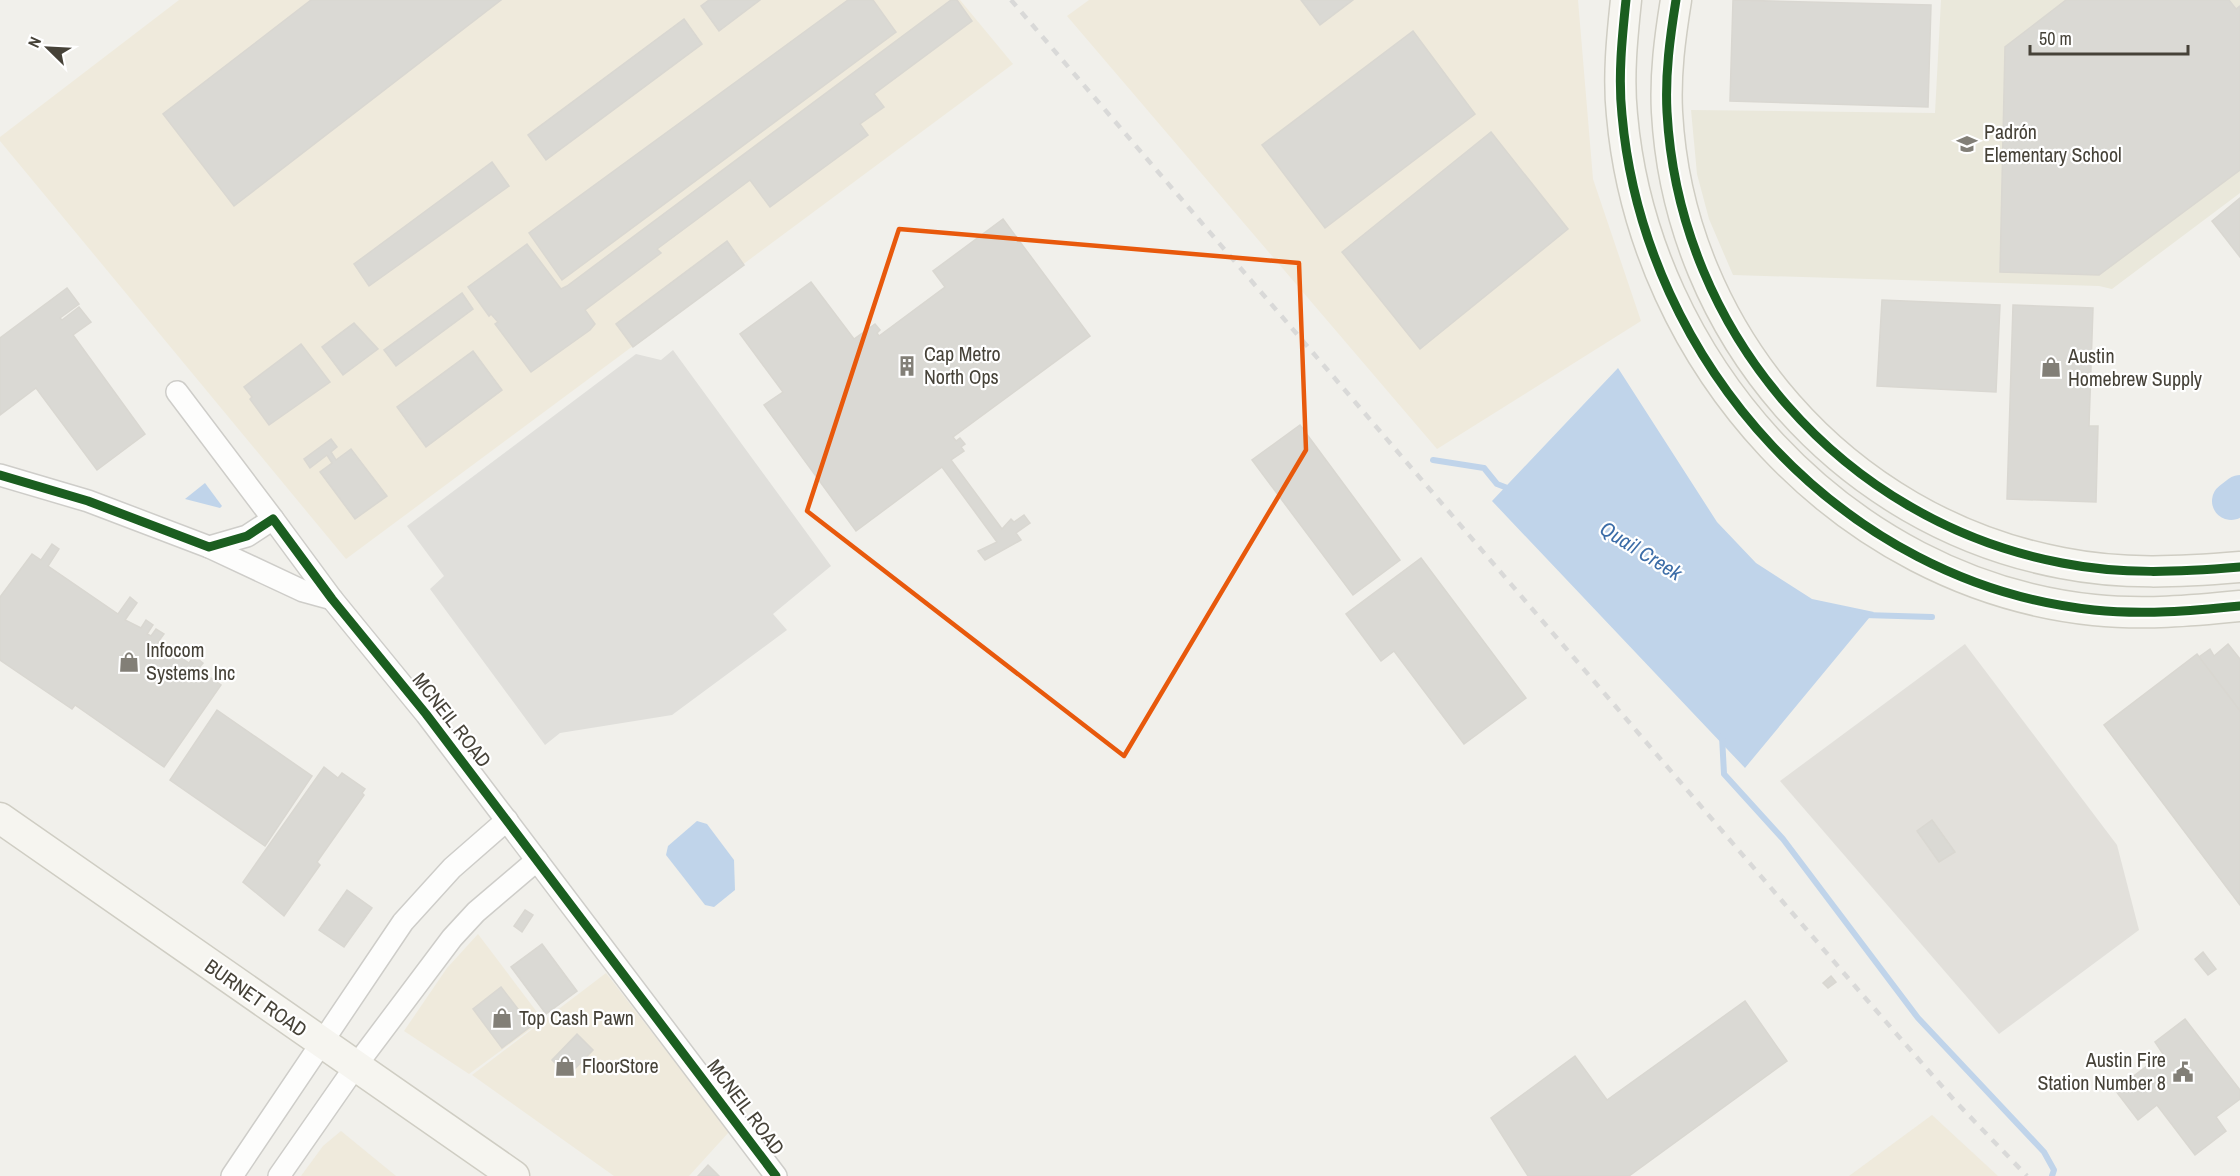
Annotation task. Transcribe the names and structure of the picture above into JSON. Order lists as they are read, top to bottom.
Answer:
{
  "streets": {
    "main road": ["BURNET ROAD"],
    "street": ["MCNEIL ROAD"]
  },
  "water": ["Quail Creek"],
  "places": {
    "school or university": ["Padrón Elementary School"],
    "building": ["Cap Metro North Ops"],
    "shop": [
      "Austin Homebrew Supply",
      "Infocom Systems Inc",
      "Top Cash Pawn",
      "FloorStore"
    ],
    "public building": ["Austin Fire Station Number 8"]
  },
  "scale_bar": "50 m",
  "north": "top left"
}
